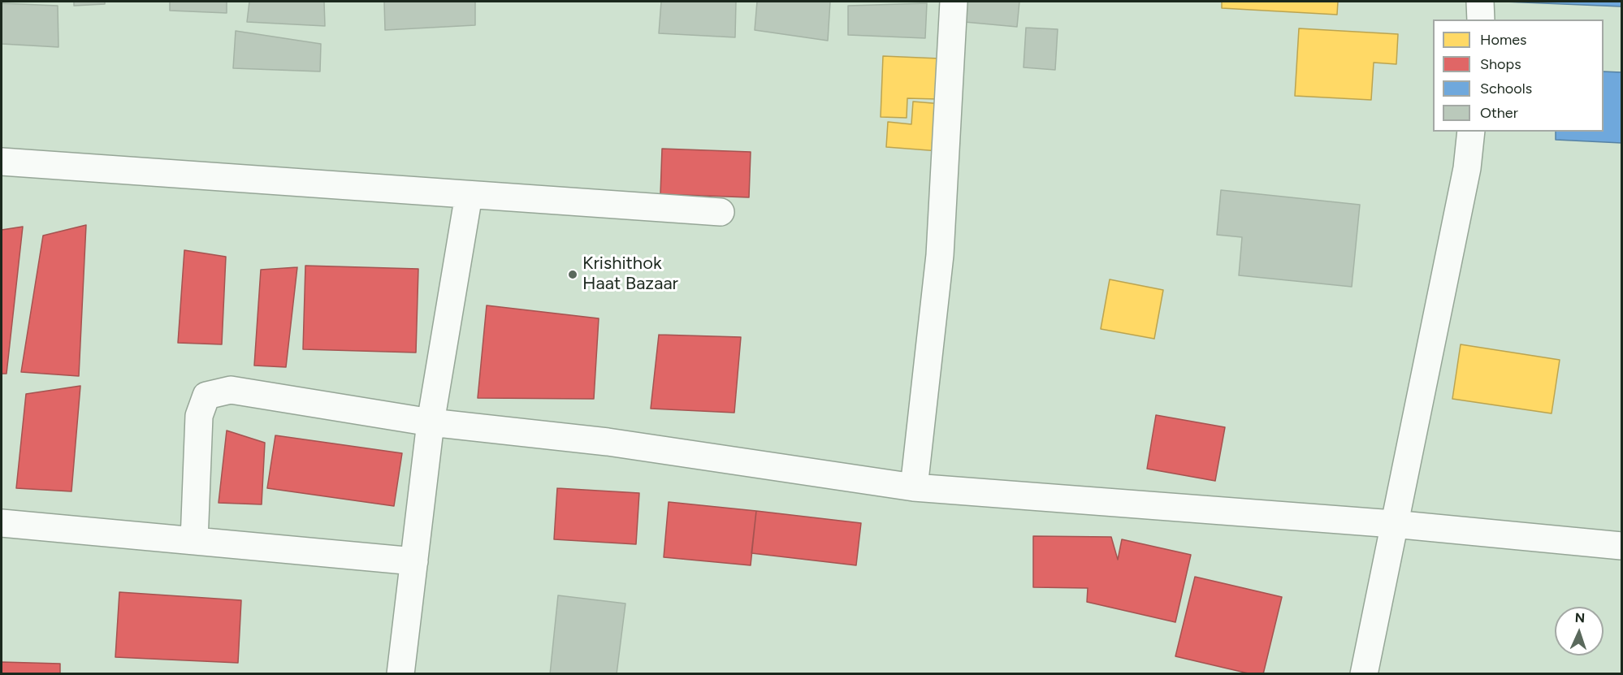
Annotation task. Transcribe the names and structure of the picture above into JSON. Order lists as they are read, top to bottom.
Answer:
{
  "places": ["Krishithok Haat Bazaar"],
  "legend": [
    "Homes",
    "Shops",
    "Schools",
    "Other"
  ],
  "north": "top"
}
